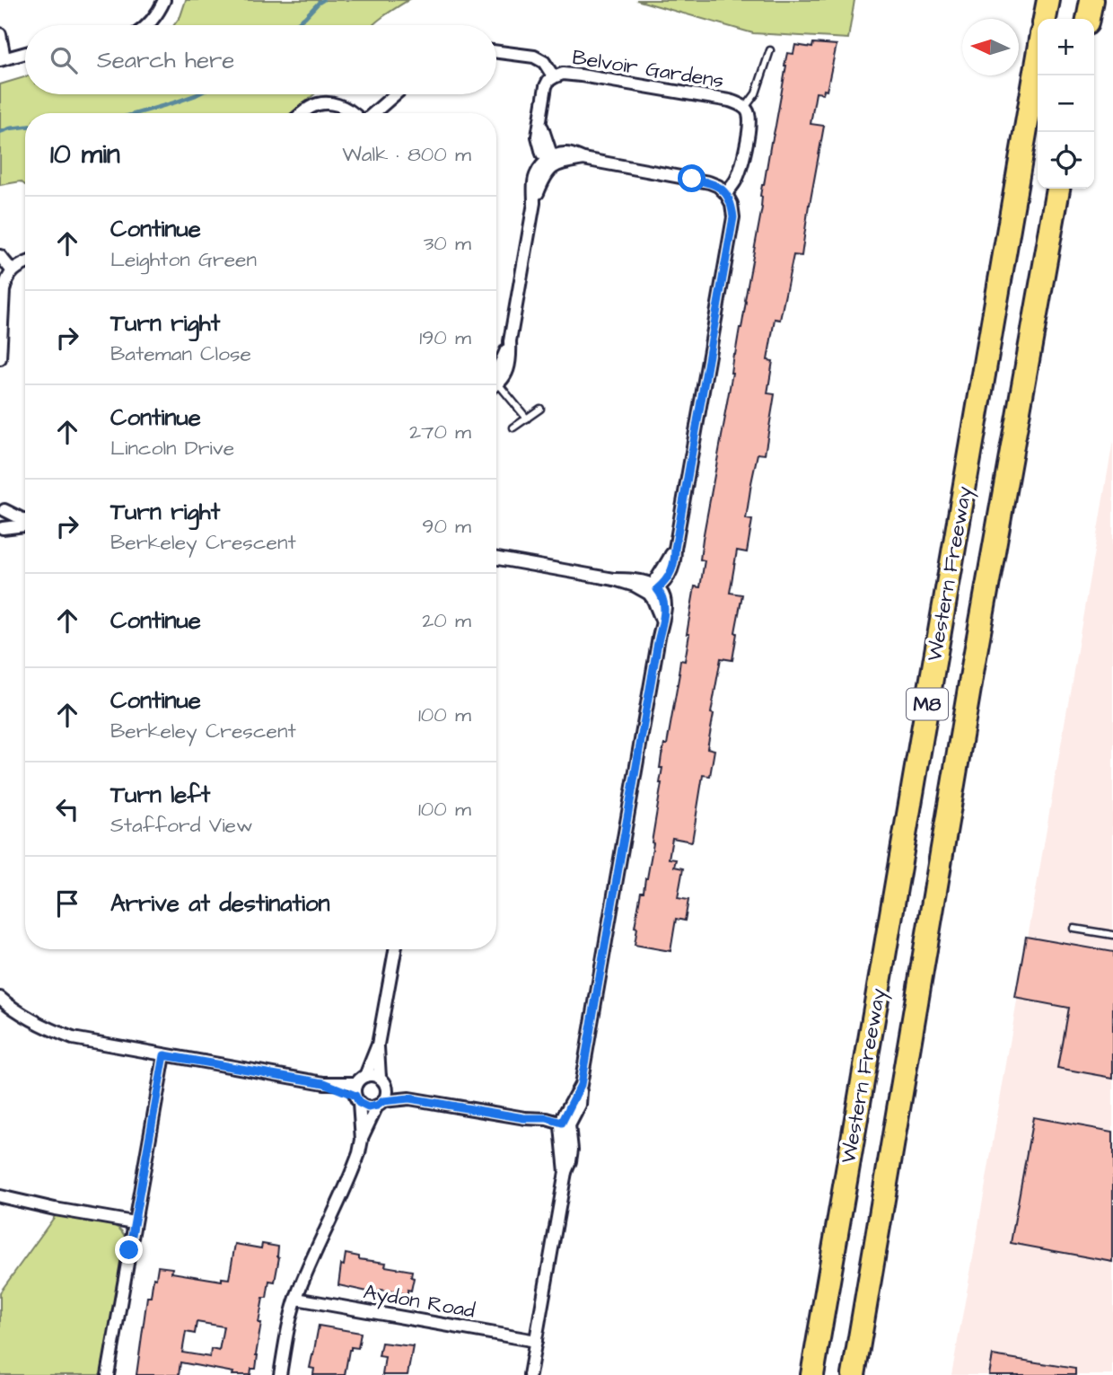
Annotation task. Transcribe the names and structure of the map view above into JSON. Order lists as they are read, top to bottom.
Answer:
{
  "streets": {
    "highway": ["Western Freeway", "M8"],
    "street": ["Belvoir Gardens", "Aydon Road"]
  },
  "north": "left",
  "page": {
    "map_buttons": ["+", "−"],
    "search": "Search here",
    "heading": ["10 min", "Walk · 800 m"],
    "list": [
      ["Continue", "Leighton Green", "30 m"],
      ["Turn right", "Bateman Close", "190 m"],
      ["Continue", "Lincoln Drive", "270 m"],
      ["Turn right", "Berkeley Crescent", "90 m"],
      ["Continue", "20 m"],
      ["Continue", "Berkeley Crescent", "100 m"],
      ["Turn left", "Stafford View", "100 m"],
      "Arrive at destination"
    ]
  }
}
